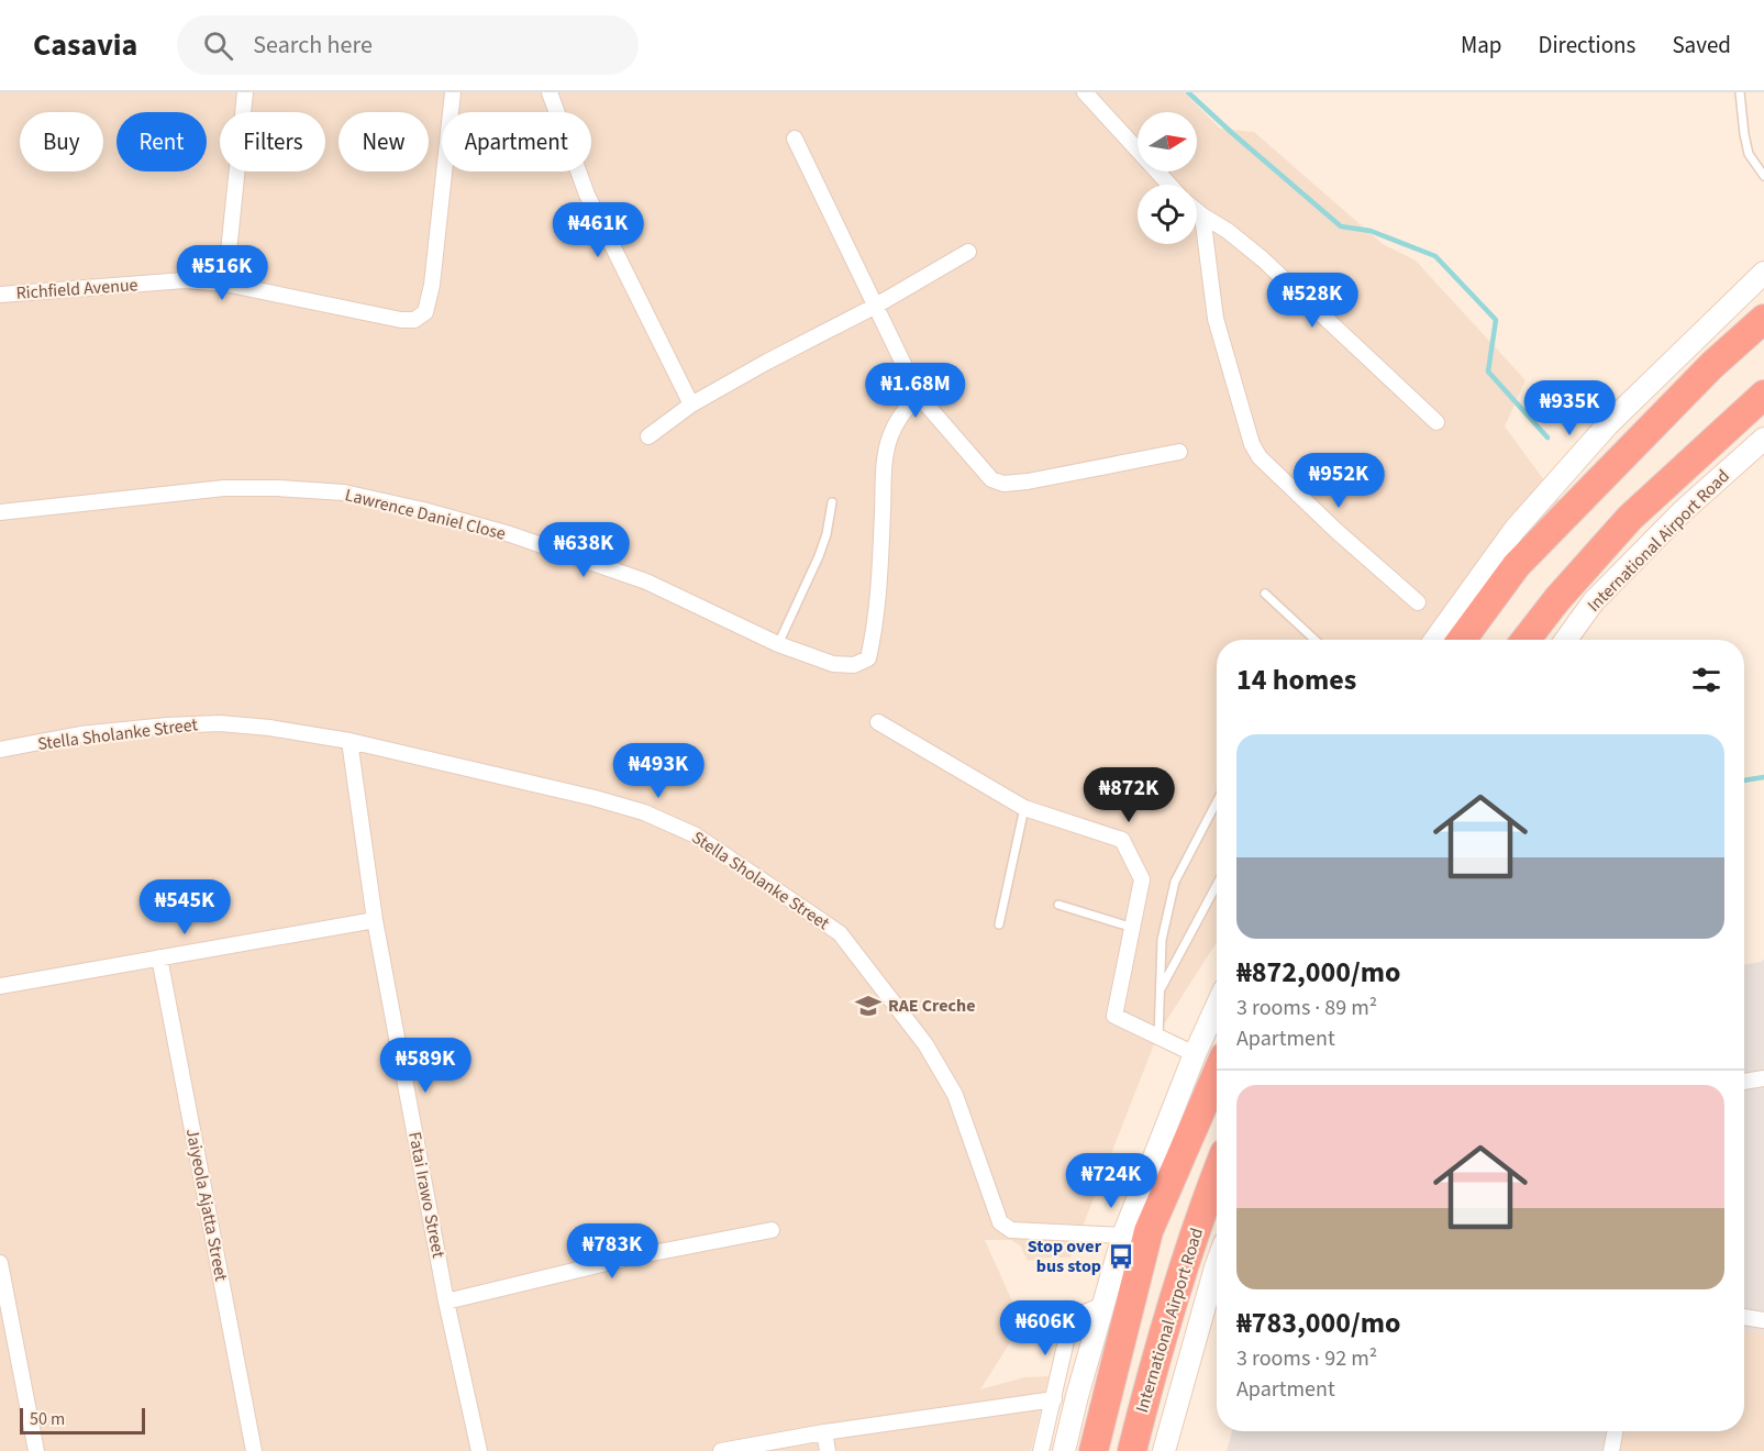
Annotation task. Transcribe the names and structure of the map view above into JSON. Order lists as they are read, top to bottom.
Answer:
{
  "streets": {
    "highway": ["International Airport Road"],
    "street": [
      "Richfield Avenue",
      "Lawrence Daniel Close",
      "Stella Sholanke Street",
      "Fatai Irawo Street",
      "Jaiyeola Ajatta Street"
    ]
  },
  "crossings": [
    ["Stella Sholanke Street", "Fatai Irawo Street"]
  ],
  "places": {
    "school or university": ["RAE Creche"],
    "bus stop": ["Stop over bus stop"]
  },
  "scale_bar": "50 m",
  "north": "right",
  "page": {
    "header": "Casavia",
    "search": "Search here",
    "nav": ["Map", "Directions", "Saved"],
    "chip": [
      "Buy",
      "Rent",
      "Filters",
      "New",
      "Apartment"
    ],
    "price": [
      "₦461K",
      "₦516K",
      "₦528K",
      "₦1.68M",
      "₦935K",
      "₦952K",
      "₦638K",
      "₦493K",
      "₦872K",
      "₦545K",
      "₦589K",
      "₦724K",
      "₦783K",
      "₦606K"
    ],
    "heading": "14 homes",
    "list": [
      {
        "name": "₦872,000/mo",
        "note": "3 rooms · 89 m² · Apartment"
      },
      {
        "name": "₦783,000/mo",
        "note": "3 rooms · 92 m² · Apartment"
      }
    ],
    "scale": "50 m"
  }
}
